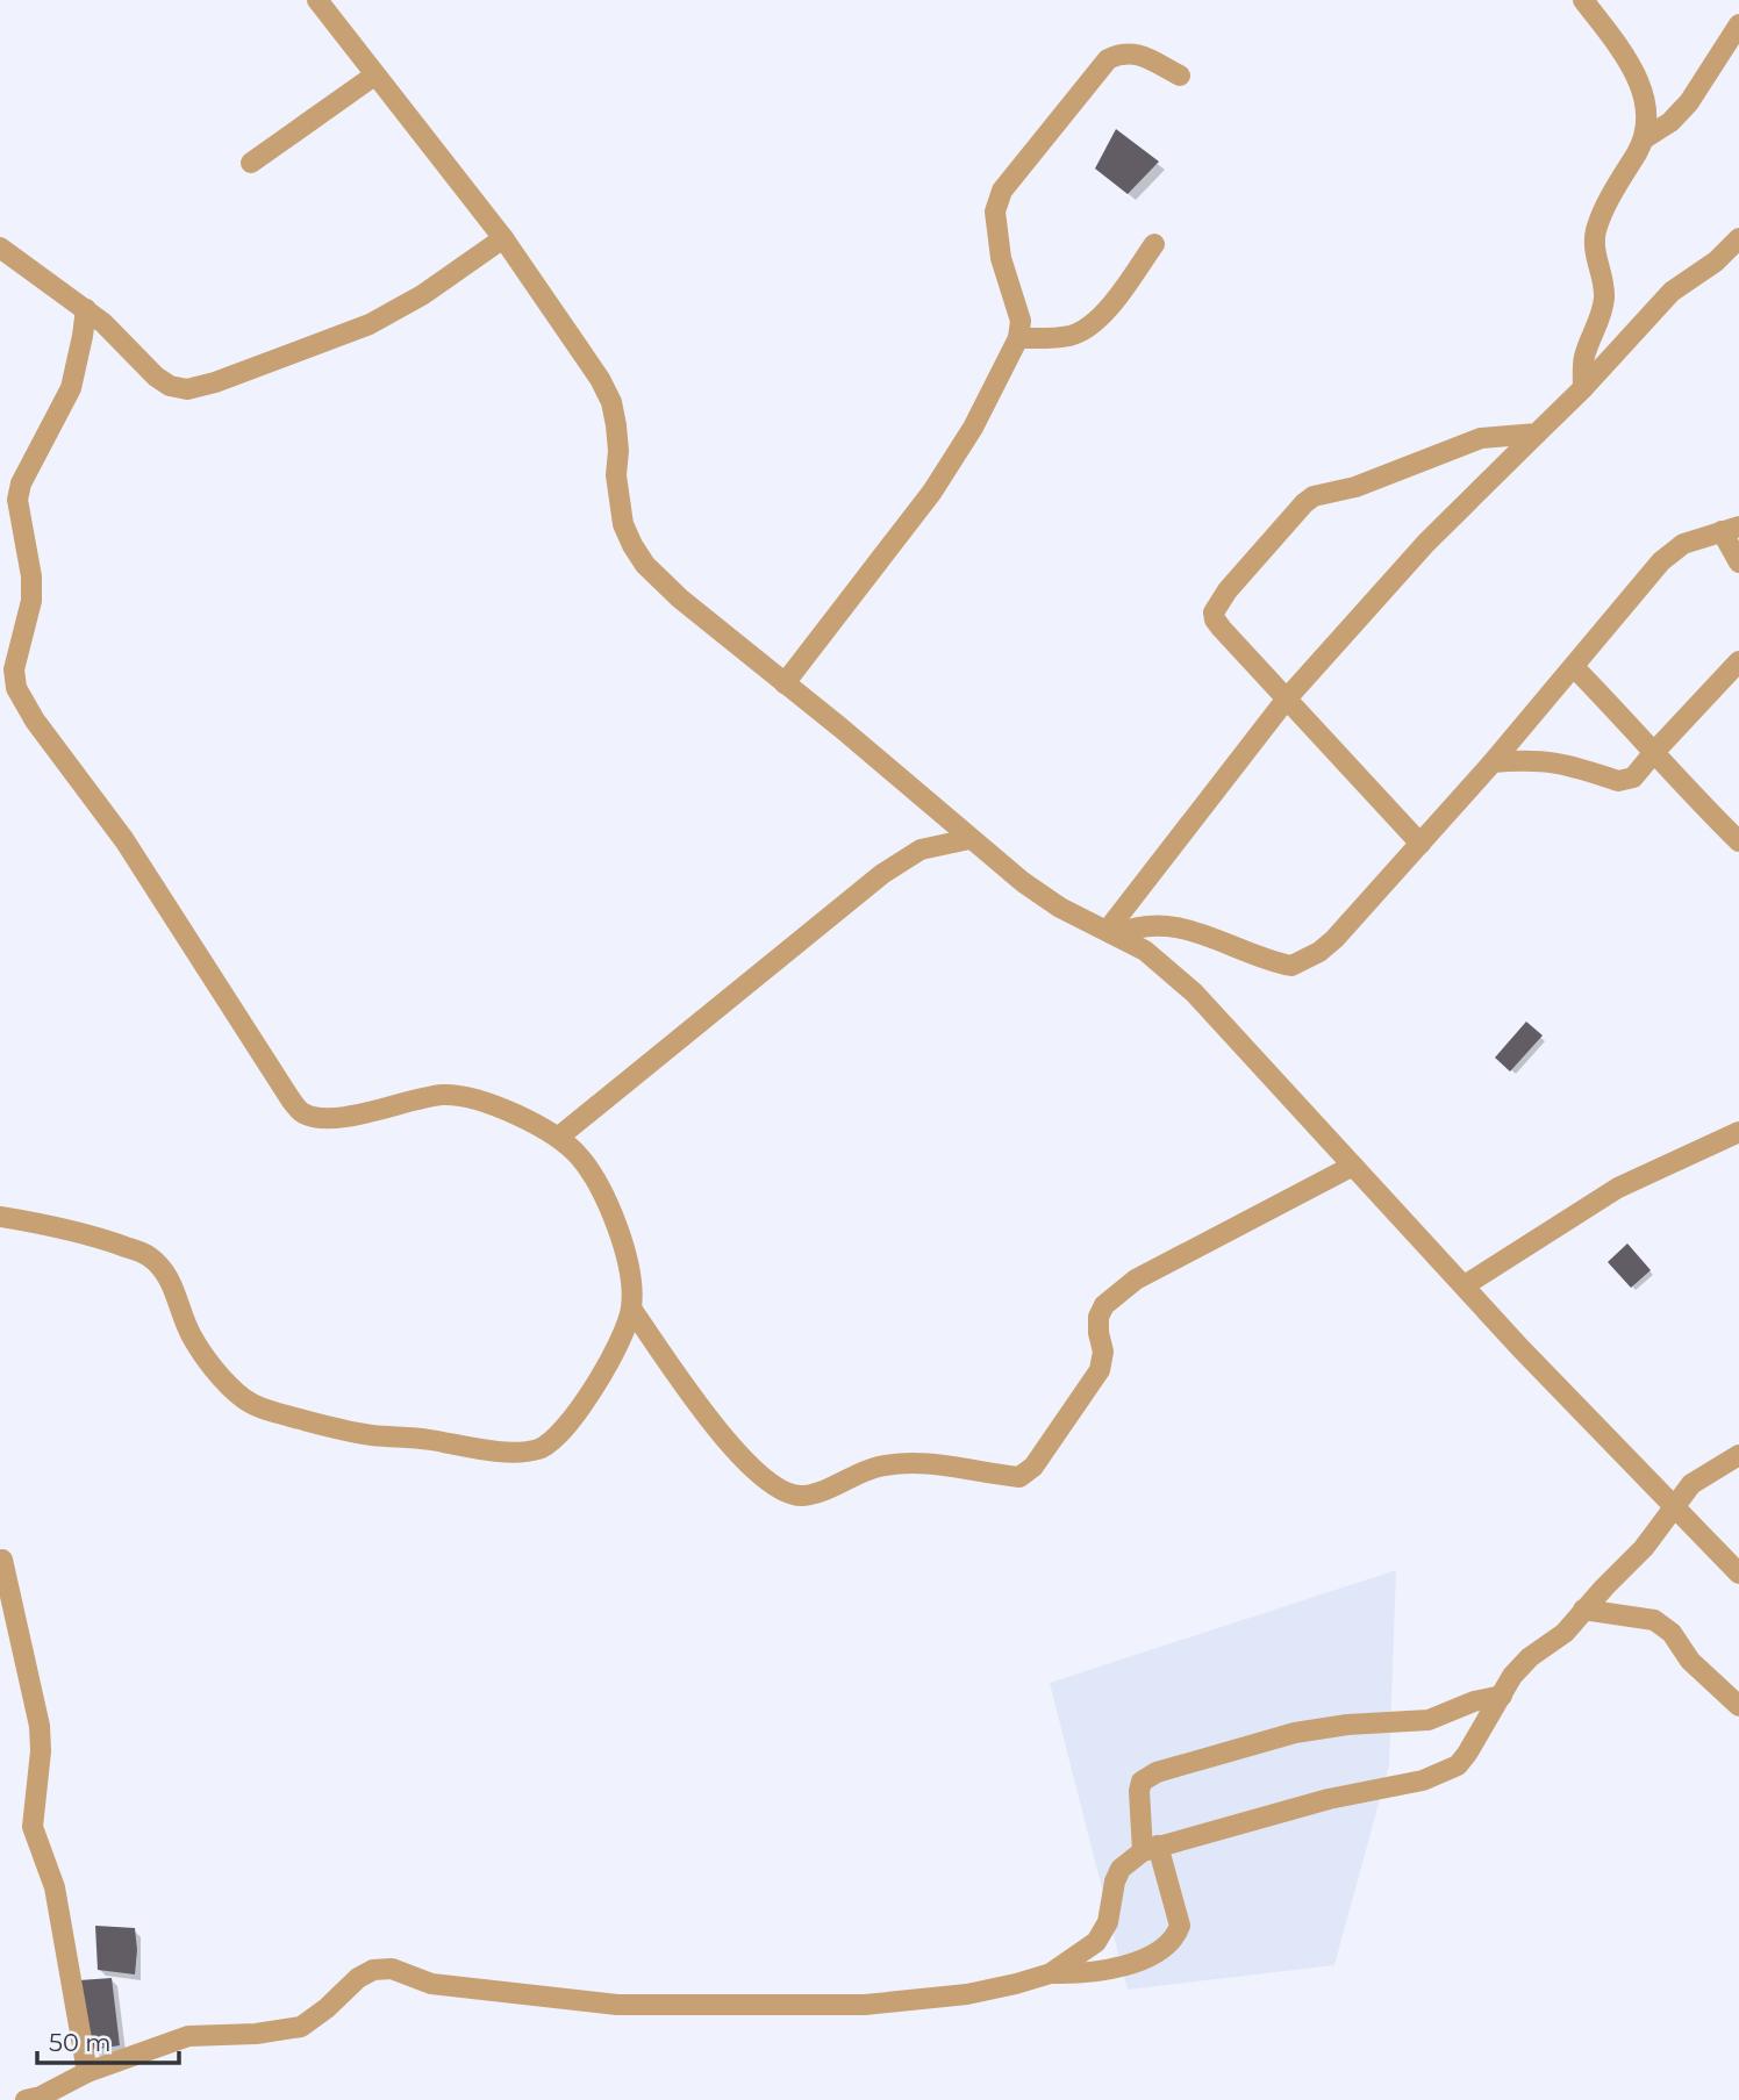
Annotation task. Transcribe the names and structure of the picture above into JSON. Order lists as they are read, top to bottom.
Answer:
{
  "scale_bar": "50 m"
}
